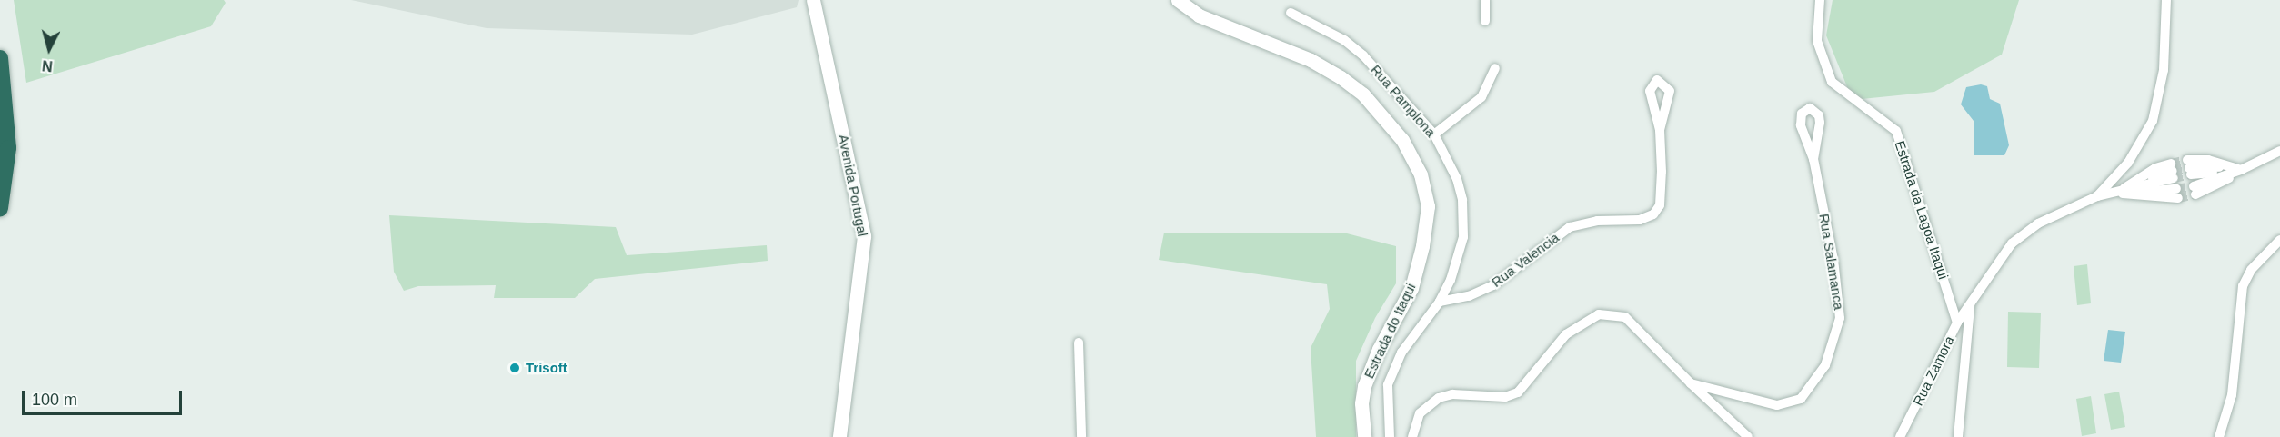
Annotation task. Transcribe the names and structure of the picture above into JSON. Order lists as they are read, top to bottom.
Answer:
{
  "streets": {
    "street": [
      "Rua Pamplona",
      "Avenida Portugal",
      "Estrada da Lagoa Itaqui",
      "Rua Valencia",
      "Rua Salamanca",
      "Estrada do Itaqui",
      "Rua Zamora"
    ]
  },
  "crossings": [
    ["Rua Pamplona", "Rua Valencia"],
    ["Estrada da Lagoa Itaqui", "Rua Zamora"]
  ],
  "places": ["Trisoft"],
  "scale_bar": "100 m",
  "north": "bottom"
}
